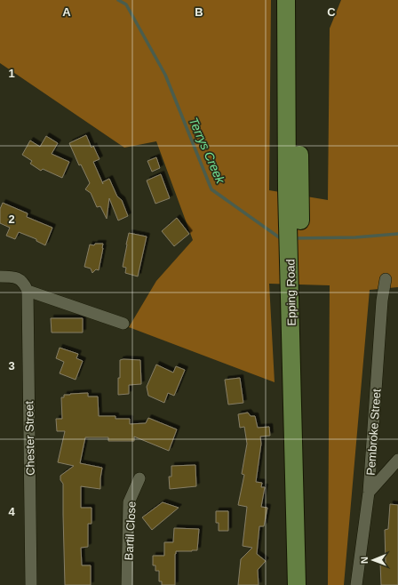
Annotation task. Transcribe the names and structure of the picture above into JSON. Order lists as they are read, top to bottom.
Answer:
{
  "streets": {
    "main road": ["Epping Road"],
    "street": ["Pembroke Street", "Chester Street", "Bartil Close"]
  },
  "water": ["Terrys Creek"],
  "north": "left",
  "grid": {
    "columns": ["A", "B", "C"],
    "rows": [
      "1",
      "2",
      "3",
      "4"
    ]
  }
}
